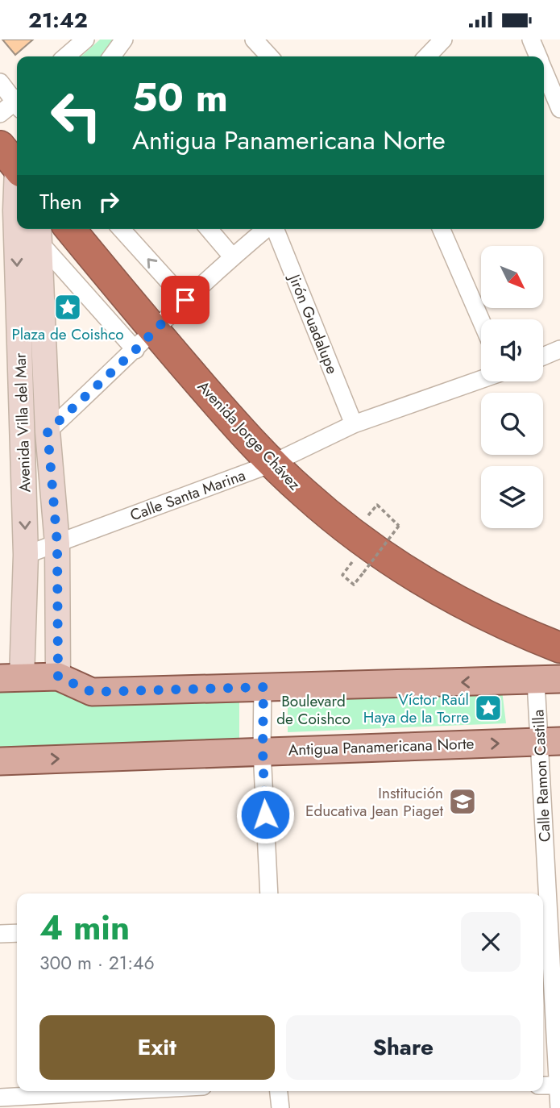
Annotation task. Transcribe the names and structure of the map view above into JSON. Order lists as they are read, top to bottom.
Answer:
{
  "streets": {
    "highway": ["Avenida Jorge Chávez"],
    "main road": ["Antigua Panamericana Norte"],
    "street": [
      "Jirón Guadalupe",
      "Avenida Villa del Mar",
      "Calle Santa Marina",
      "Calle Ramon Castilla"
    ]
  },
  "crossings": [
    ["Jirón Guadalupe", "Calle Santa Marina"],
    ["Avenida Villa del Mar", "Calle Santa Marina"],
    ["Avenida Jorge Chávez", "Calle Santa Marina"],
    ["Antigua Panamericana Norte", "Calle Ramon Castilla"]
  ],
  "parks": ["Boulevard de Coishco"],
  "places": {
    "place": ["Plaza de Coishco", "Víctor Raúl Haya de la Torre"],
    "school or university": ["Institución Educativa Jean Piaget"]
  },
  "north": "bottom right",
  "page": {
    "status": "21:42",
    "turn": ["50 m", "Antigua Panamericana Norte"],
    "then": "Then",
    "heading": ["4 min", "300 m · 21:46"],
    "buttons": ["Exit", "Share"]
  }
}
